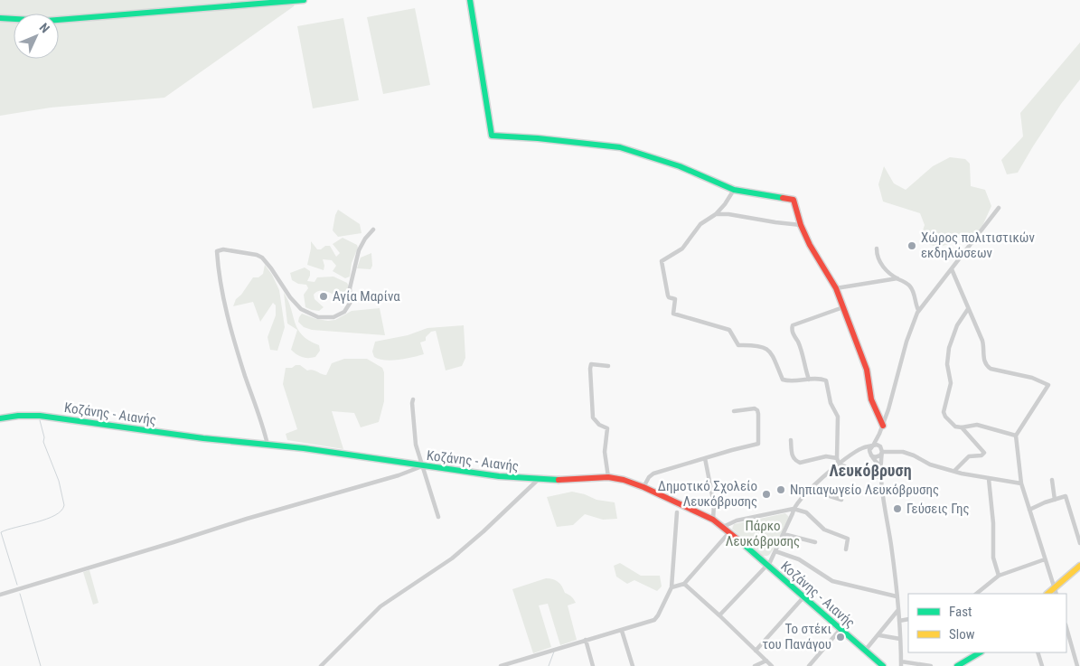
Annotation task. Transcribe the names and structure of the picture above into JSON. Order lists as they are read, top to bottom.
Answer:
{
  "streets": {
    "main road": ["Κοζάνης - Αιανής"]
  },
  "districts": ["Λευκόβρυση"],
  "parks": ["Πάρκο Λευκόβρυσης"],
  "places": [
    "Χώρος πολιτιστικών εκδηλώσεων",
    "Αγία Μαρίνα",
    "Νηπιαγωγείο Λευκόβρυσης",
    "Δημοτικό Σχολείο Λευκόβρυσης",
    "Γεύσεις Γης",
    "Το στέκι του Πανάγου"
  ],
  "legend": ["Fast", "Slow"],
  "north": "top right"
}
